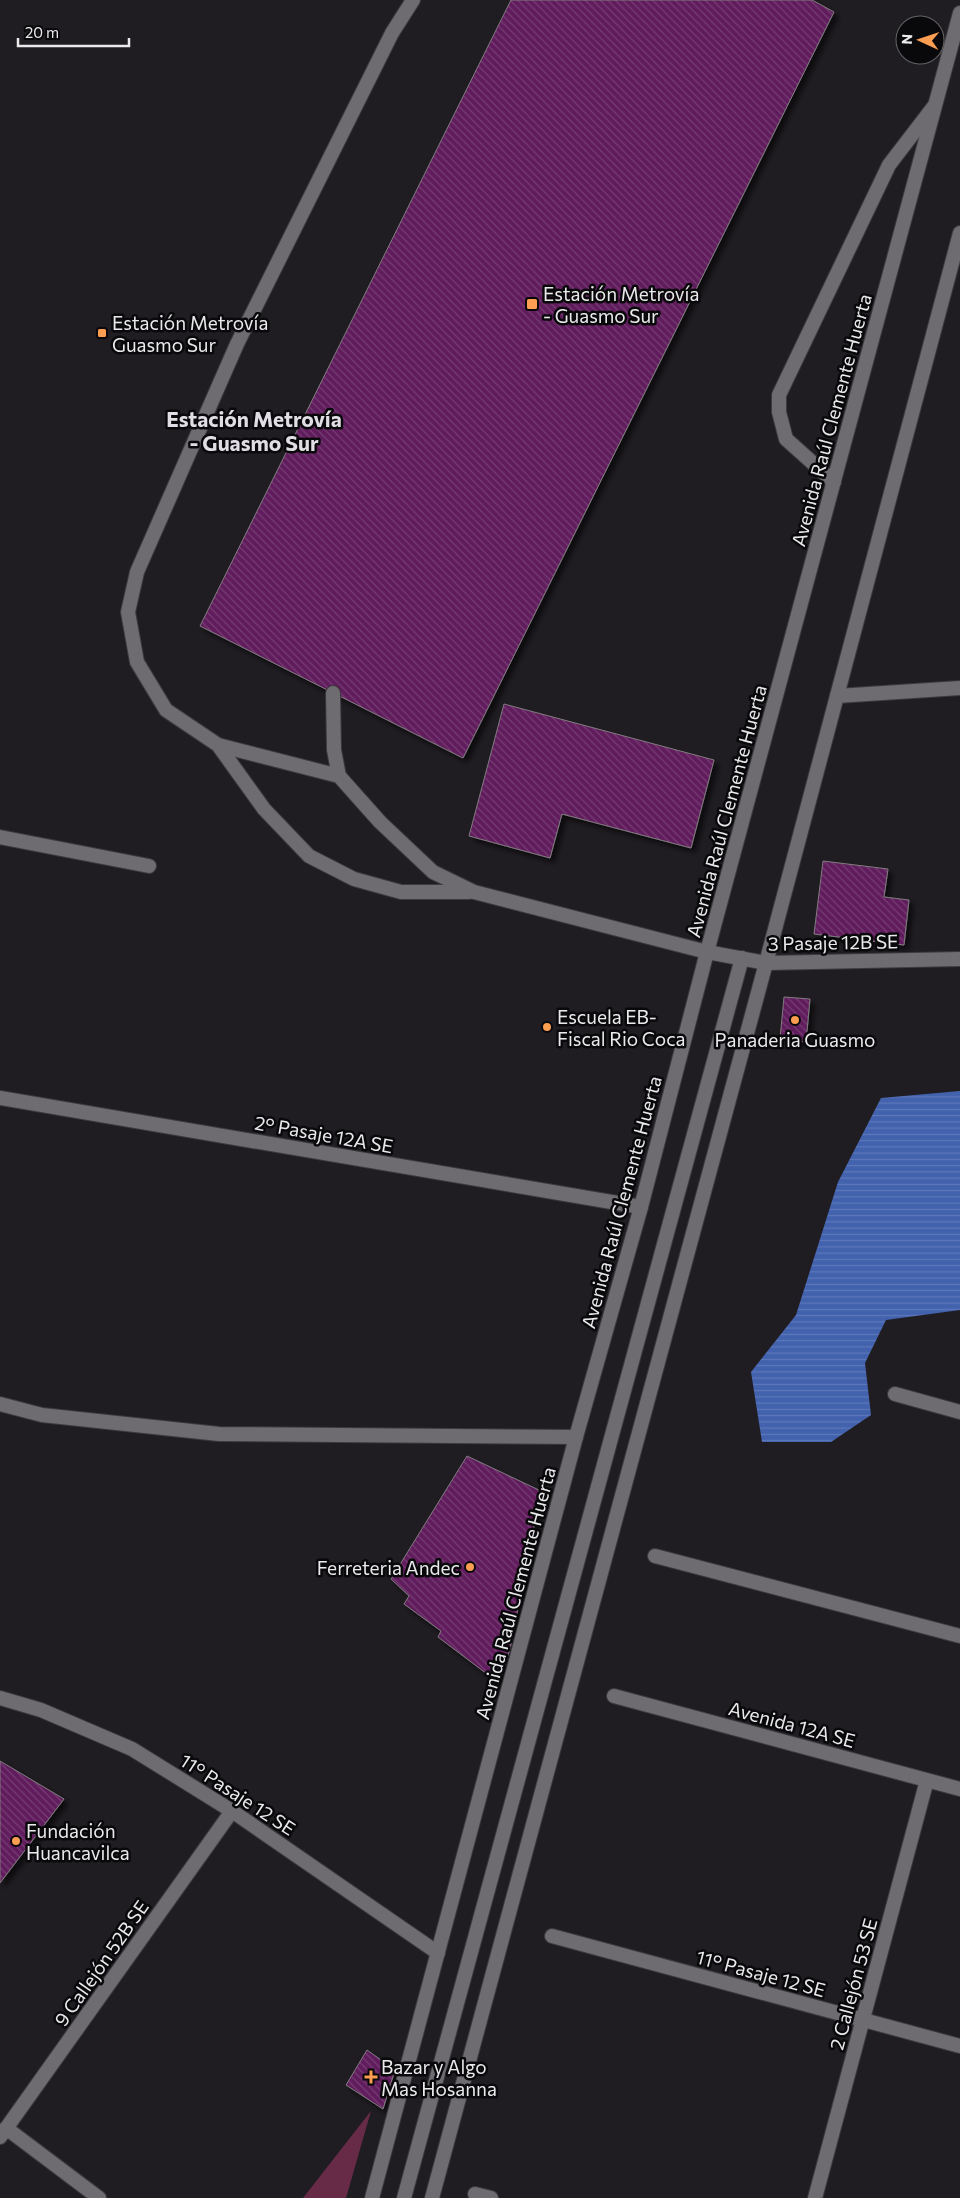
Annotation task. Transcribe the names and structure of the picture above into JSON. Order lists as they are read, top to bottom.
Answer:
{
  "streets": {
    "street": [
      "Avenida Raúl Clemente Huerta",
      "3 Pasaje 12B SE",
      "2° Pasaje 12A SE",
      "Avenida 12A SE",
      "11° Pasaje 12 SE",
      "9 Callejón 52B SE",
      "2 Callejón 53 SE"
    ]
  },
  "crossings": [
    ["Avenida Raúl Clemente Huerta", "3 Pasaje 12B SE"],
    ["Avenida Raúl Clemente Huerta", "2° Pasaje 12A SE"],
    ["Avenida Raúl Clemente Huerta", "11° Pasaje 12 SE"],
    ["Avenida 12A SE", "2 Callejón 53 SE"],
    ["11° Pasaje 12 SE", "9 Callejón 52B SE"],
    ["11° Pasaje 12 SE", "2 Callejón 53 SE"]
  ],
  "districts": ["Estación Metrovía - Guasmo Sur"],
  "places": {
    "transit": ["Estación Metrovía - Guasmo Sur", "Estación Metrovía Guasmo Sur"],
    "other": [
      "Panaderia Guasmo",
      "Escuela EB- Fiscal Rio Coca",
      "Ferreteria Andec",
      "Fundación Huancavilca"
    ],
    "health": ["Bazar y Algo Mas Hosanna"]
  },
  "scale_bar": "20 m",
  "north": "left"
}
